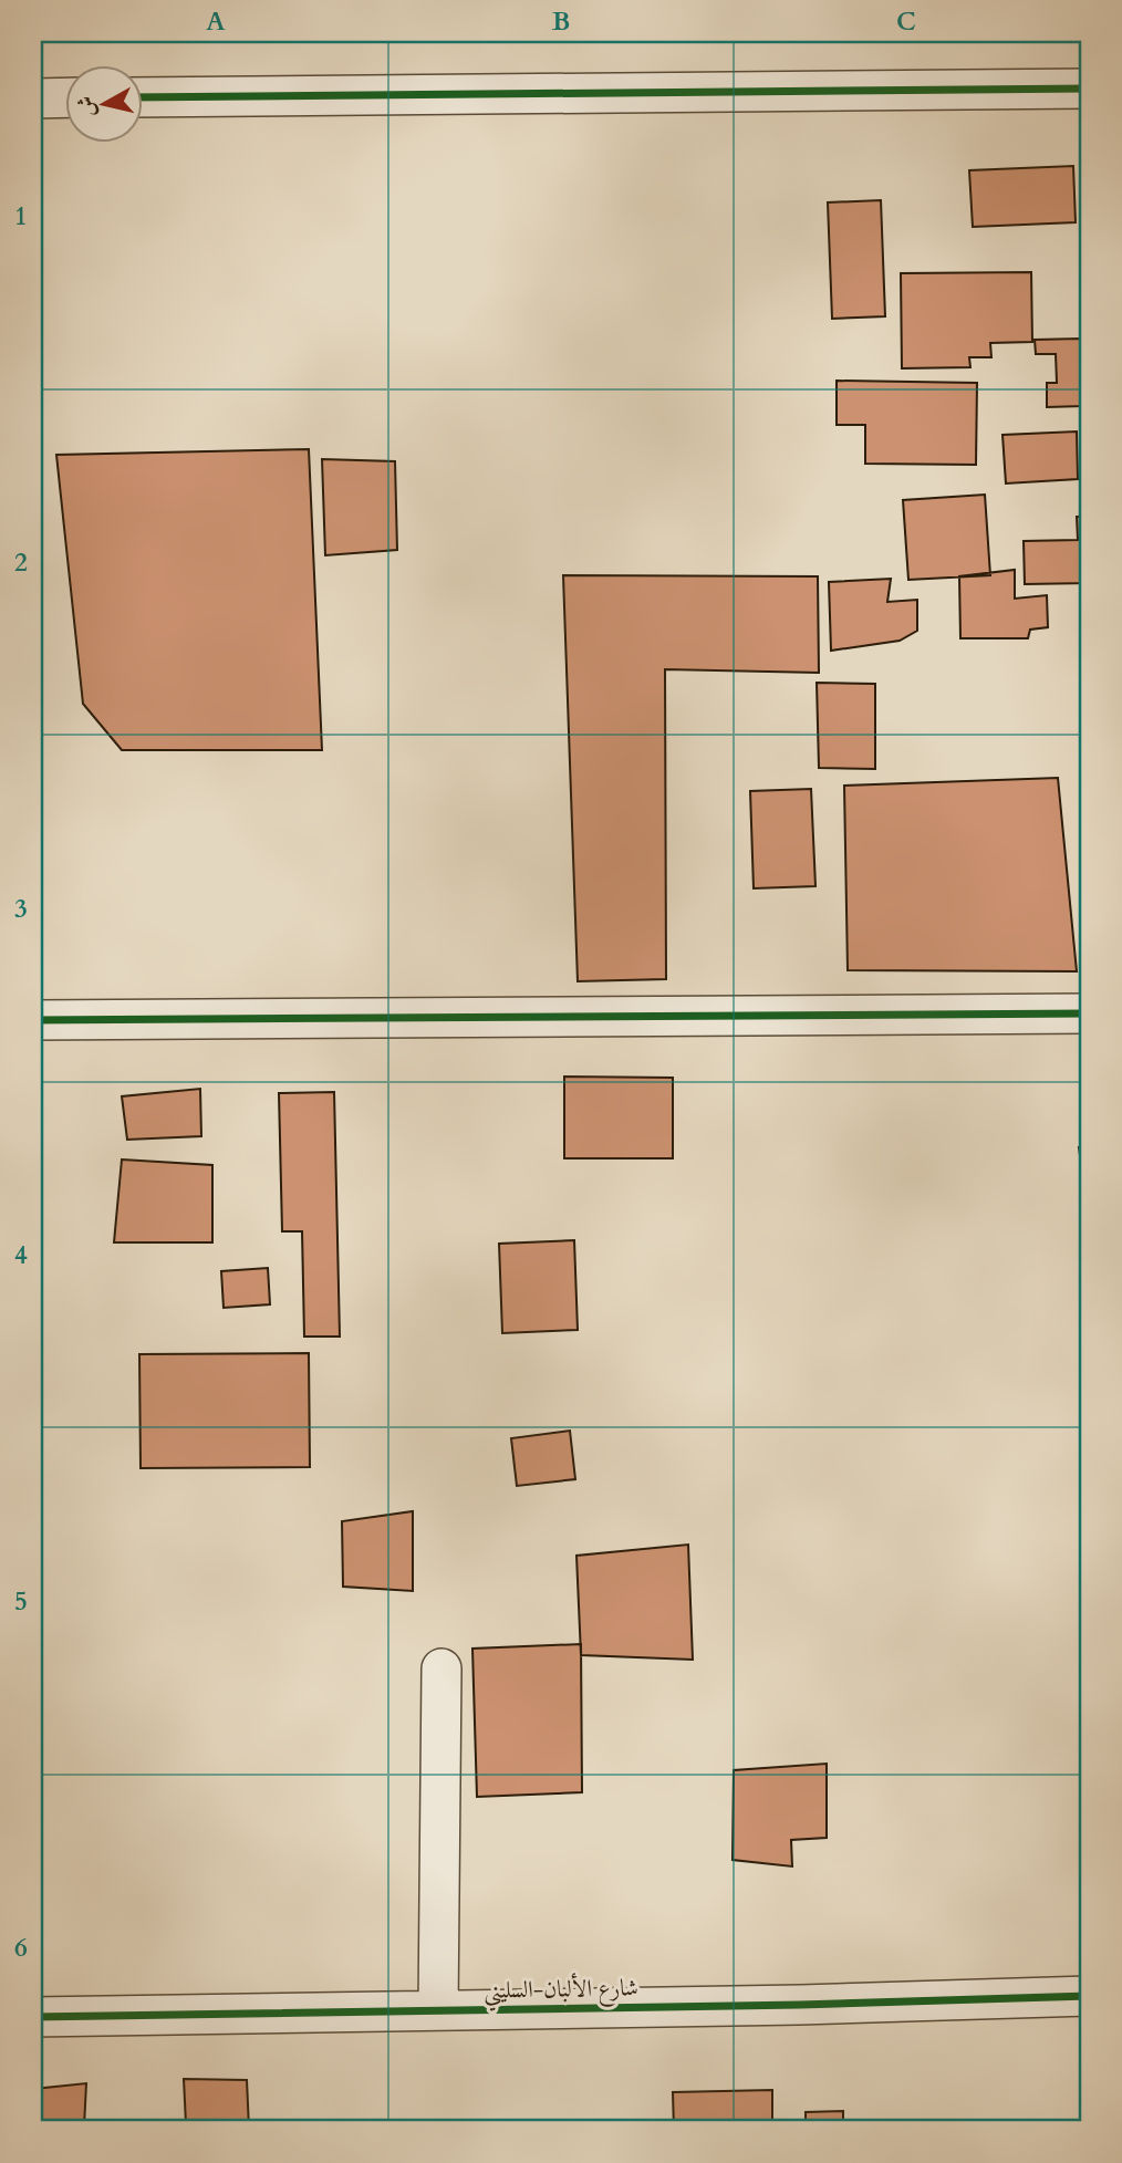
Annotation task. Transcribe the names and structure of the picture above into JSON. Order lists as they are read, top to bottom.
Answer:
{
  "streets": {
    "street": ["شارع الألبان-السليني"]
  },
  "north": "left",
  "grid": {
    "columns": ["A", "B", "C"],
    "rows": [
      "1",
      "2",
      "3",
      "4",
      "5",
      "6"
    ]
  }
}
